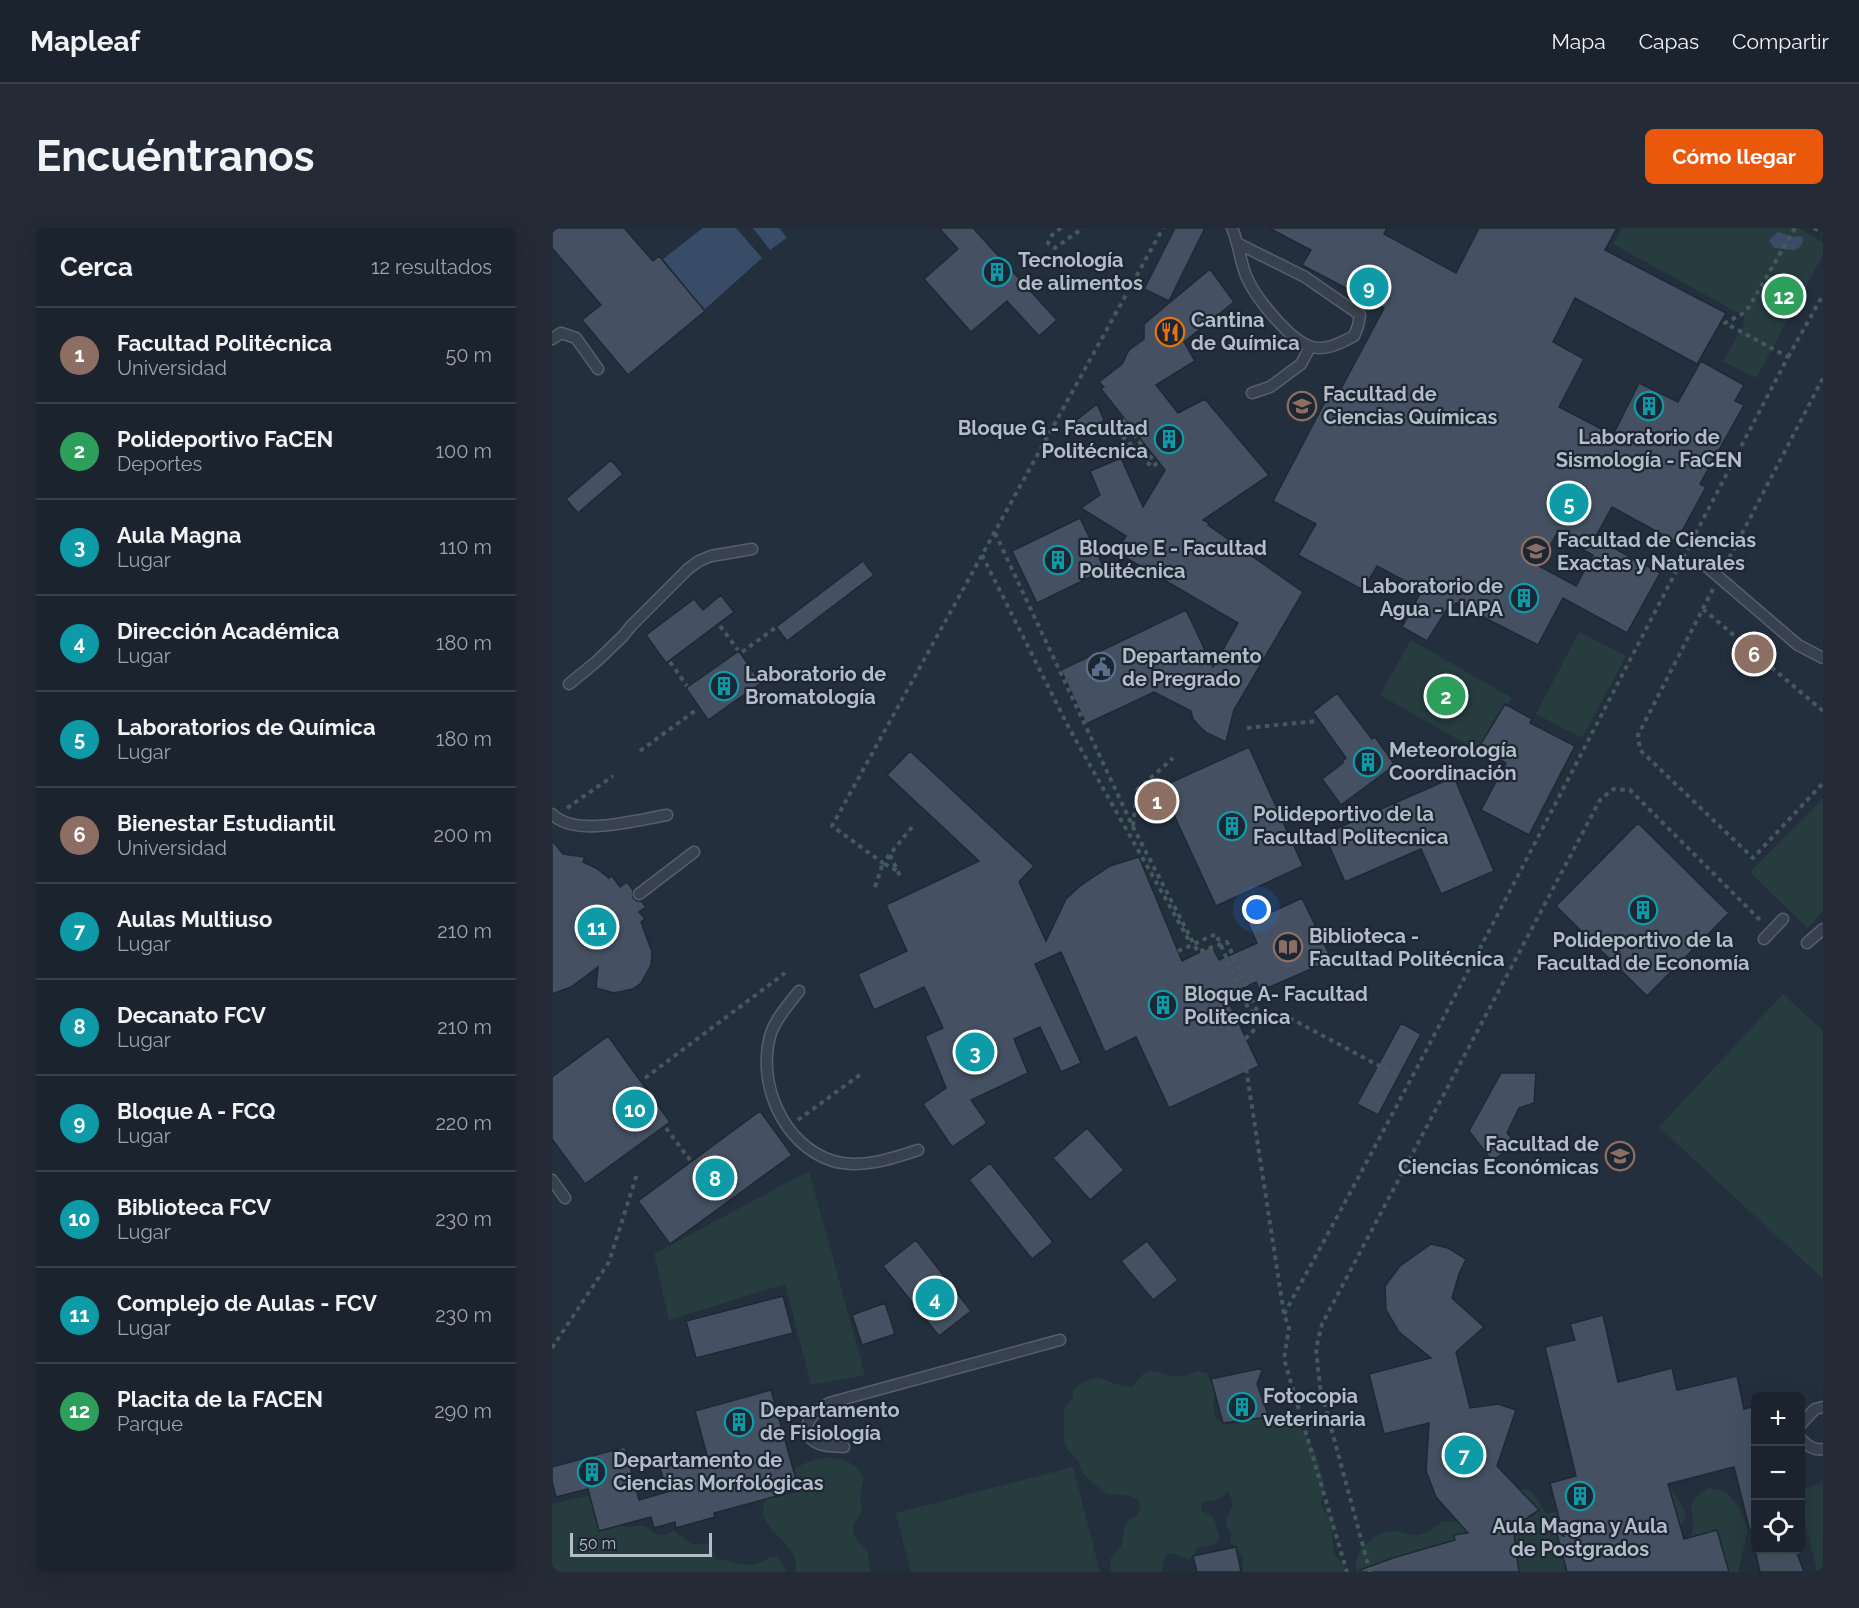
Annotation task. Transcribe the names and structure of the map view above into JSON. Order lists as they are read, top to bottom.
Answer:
{
  "places": {
    "building": [
      "Tecnología de alimentos",
      "Laboratorio de Sismología - FaCEN",
      "Bloque G - Facultad Politécnica",
      "Bloque E - Facultad Politécnica",
      "Laboratorio de Agua - LIAPA",
      "Laboratorio de Bromatología",
      "Meteorología Coordinación",
      "Polideportivo de la Facultad Politecnica",
      "Polideportivo de la Facultad de Economía",
      "Bloque A- Facultad Politecnica",
      "Fotocopia veterinaria",
      "Departamento de Fisiología",
      "Departamento de Ciencias Morfológicas",
      "Aula Magna y Aula de Postgrados"
    ],
    "restaurant": ["Cantina de Química"],
    "school or university": ["Facultad de Ciencias Químicas", "Facultad de Ciencias Exactas y Naturales", "Facultad de Ciencias Económicas"],
    "public building": ["Departamento de Pregrado"],
    "library": ["Biblioteca - Facultad Politécnica"]
  },
  "scale_bar": "50 m",
  "page": {
    "header": "Mapleaf",
    "nav": ["Mapa", "Capas", "Compartir"],
    "buttons": "Cómo llegar",
    "title": "Encuéntranos",
    "heading": ["Cerca", "12 resultados"],
    "pins": [
      "9",
      "12",
      "5",
      "6",
      "2",
      "1",
      "11",
      "3",
      "10",
      "8",
      "4",
      "7"
    ],
    "list": [
      {
        "mark": "1",
        "name": "Facultad Politécnica",
        "note": "Universidad",
        "value": "50 m"
      },
      {
        "mark": "2",
        "name": "Polideportivo FaCEN",
        "note": "Deportes",
        "value": "100 m"
      },
      {
        "mark": "3",
        "name": "Aula Magna",
        "note": "Lugar",
        "value": "110 m"
      },
      {
        "mark": "4",
        "name": "Dirección Académica",
        "note": "Lugar",
        "value": "180 m"
      },
      {
        "mark": "5",
        "name": "Laboratorios de Química",
        "note": "Lugar",
        "value": "180 m"
      },
      {
        "mark": "6",
        "name": "Bienestar Estudiantil",
        "note": "Universidad",
        "value": "200 m"
      },
      {
        "mark": "7",
        "name": "Aulas Multiuso",
        "note": "Lugar",
        "value": "210 m"
      },
      {
        "mark": "8",
        "name": "Decanato FCV",
        "note": "Lugar",
        "value": "210 m"
      },
      {
        "mark": "9",
        "name": "Bloque A - FCQ",
        "note": "Lugar",
        "value": "220 m"
      },
      {
        "mark": "10",
        "name": "Biblioteca FCV",
        "note": "Lugar",
        "value": "230 m"
      },
      {
        "mark": "11",
        "name": "Complejo de Aulas - FCV",
        "note": "Lugar",
        "value": "230 m"
      },
      {
        "mark": "12",
        "name": "Placita de la FACEN",
        "note": "Parque",
        "value": "290 m"
      }
    ],
    "map_buttons": ["+", "−"],
    "scale": "50 m"
  }
}
